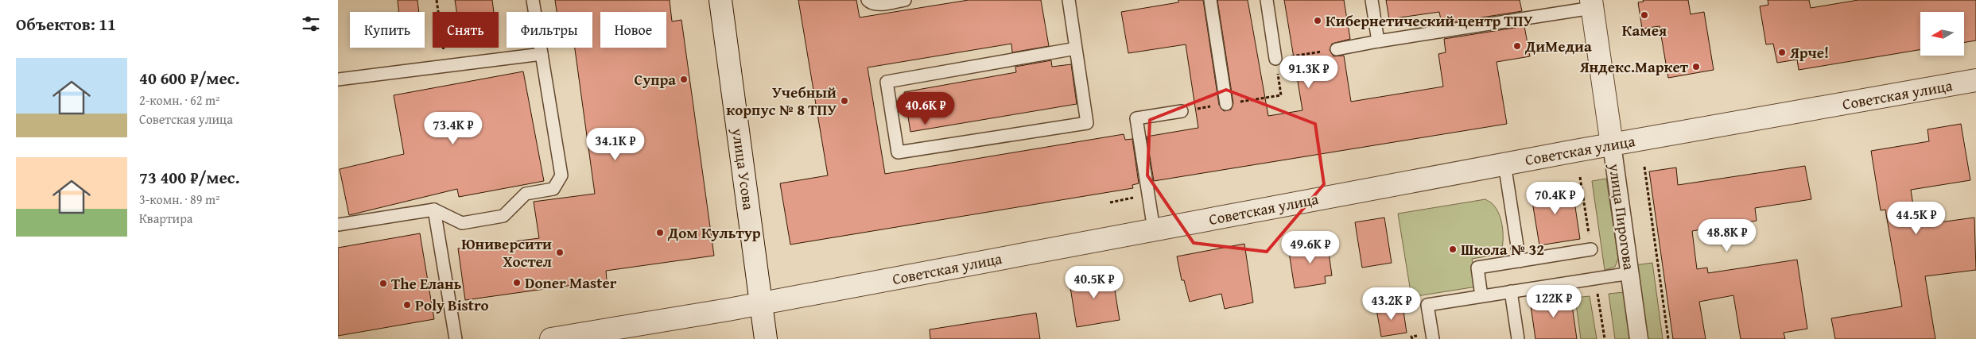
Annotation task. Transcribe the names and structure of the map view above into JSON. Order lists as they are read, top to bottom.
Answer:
{
  "streets": {
    "street": ["Советская улица", "улица Усова", "улица Пирогова"]
  },
  "crossings": [
    ["Советская улица", "улица Усова"],
    ["Советская улица", "улица Пирогова"]
  ],
  "places": [
    "Камея",
    "Кибернетический центр ТПУ",
    "ДиМедиа",
    "Ярче!",
    "Яндекс.Маркет",
    "Супра",
    "Учебный корпус № 8 ТПУ",
    "Дом Культур",
    "Школа № 32",
    "Юниверсити Хостел",
    "Doner Master",
    "The Елань",
    "Poly Bistro"
  ],
  "north": "left",
  "page": {
    "heading": "Объектов: 11",
    "chip": [
      "Купить",
      "Снять",
      "Фильтры",
      "Новое"
    ],
    "list": [
      {
        "name": "40 600 ₽/мес.",
        "note": "2-комн. · 62 m² · Советская улица"
      },
      {
        "name": "73 400 ₽/мес.",
        "note": "3-комн. · 89 m² · Квартира"
      }
    ],
    "price": [
      "91.3K ₽",
      "40.6K ₽",
      "73.4K ₽",
      "34.1K ₽",
      "70.4K ₽",
      "44.5K ₽",
      "48.8K ₽",
      "49.6K ₽",
      "40.5K ₽",
      "122K ₽",
      "43.2K ₽"
    ]
  }
}
